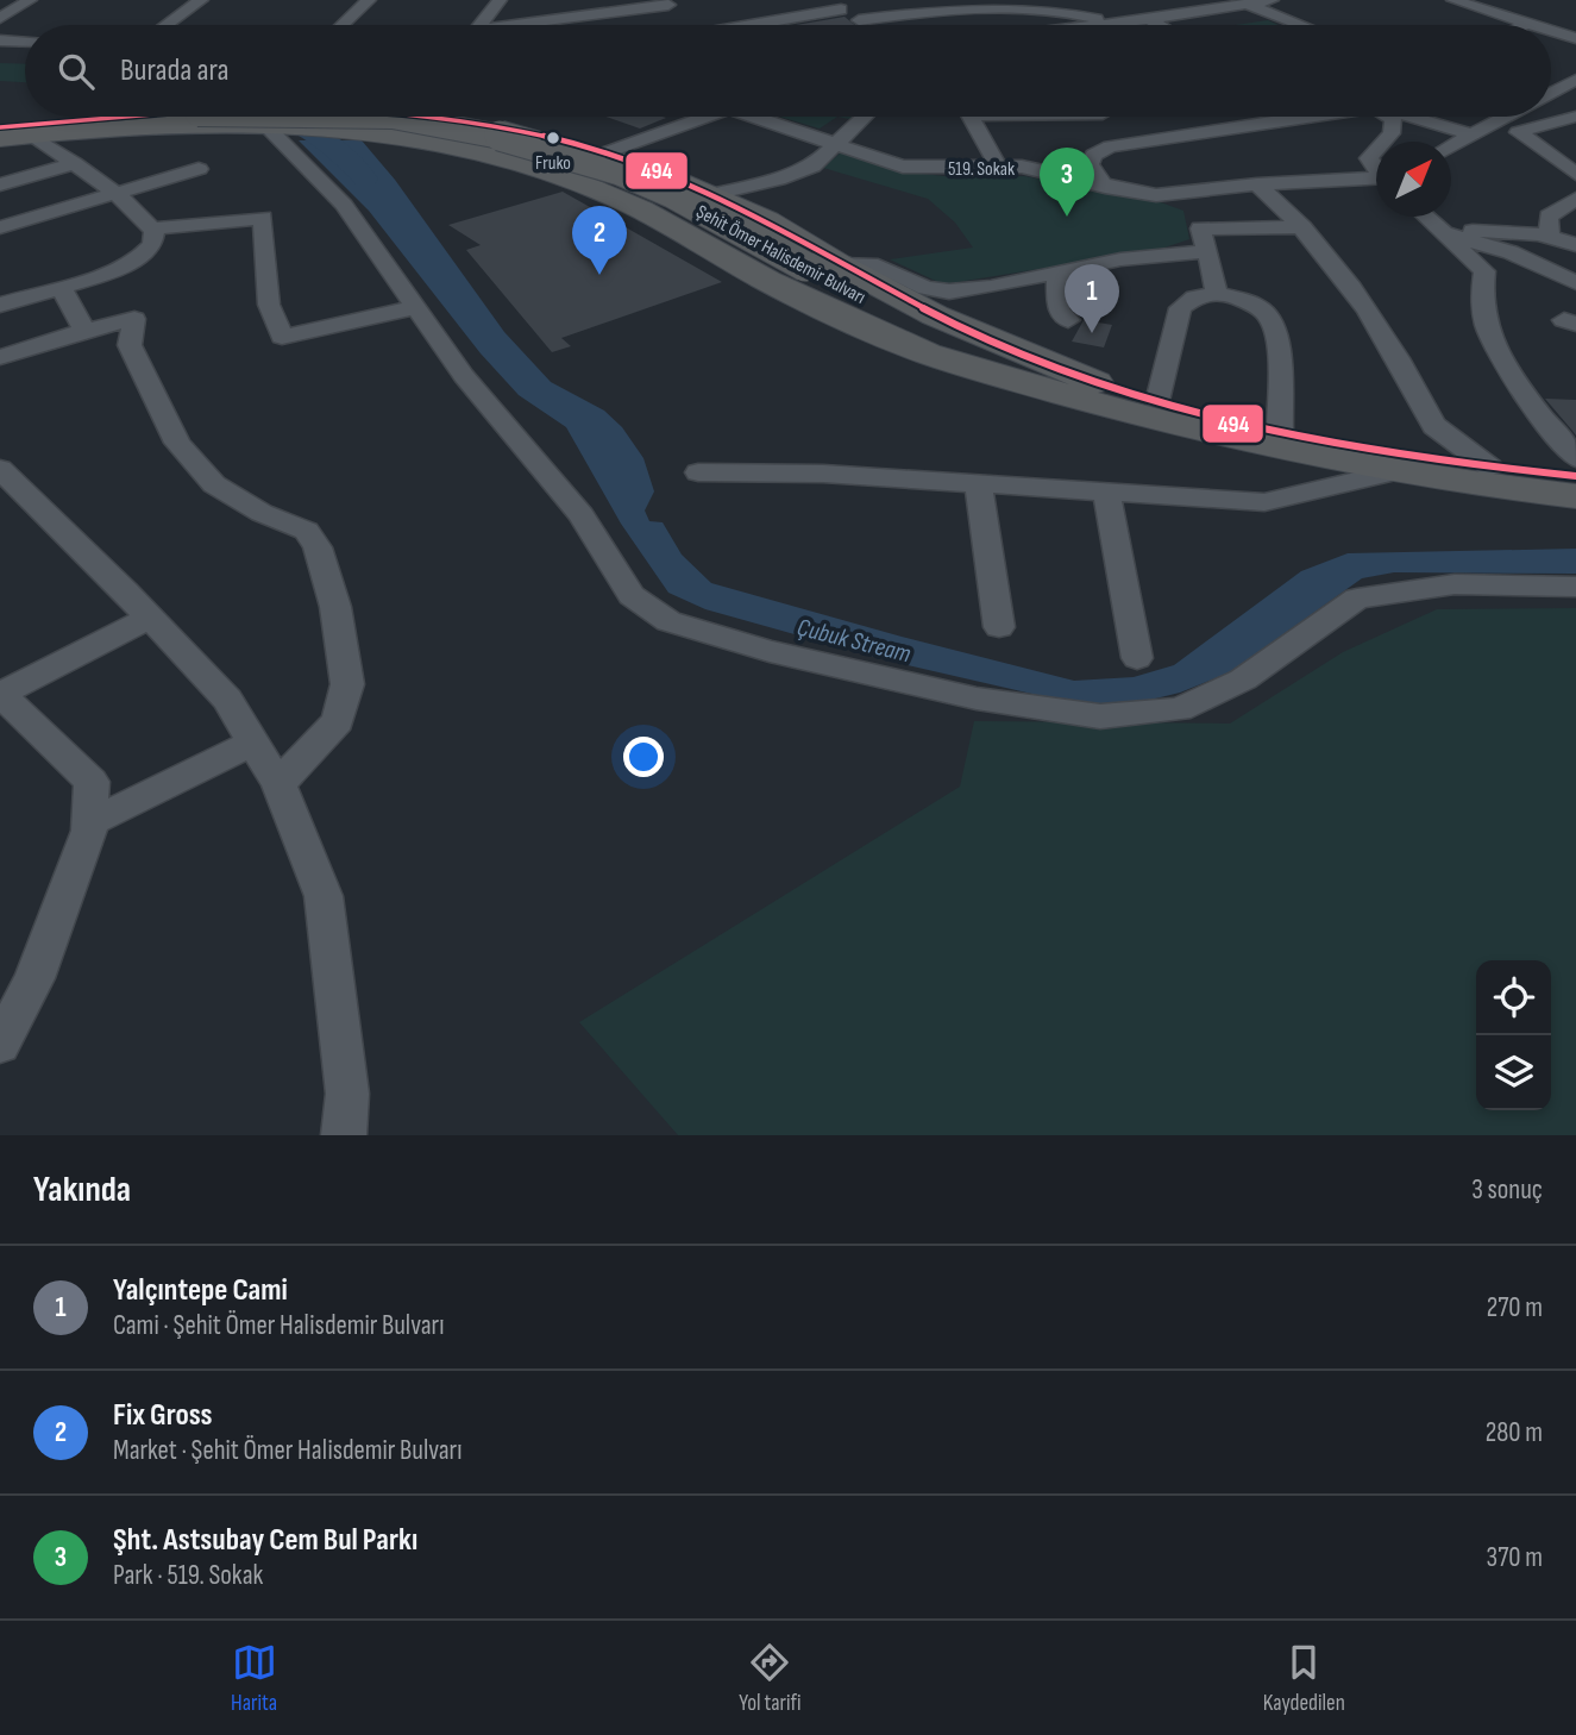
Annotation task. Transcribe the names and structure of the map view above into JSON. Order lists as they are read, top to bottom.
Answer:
{
  "streets": {
    "highway": ["Şehit Ömer Halisdemir Bulvarı"],
    "street": ["519. Sokak"]
  },
  "water": ["Çubuk Stream"],
  "places": ["Fruko"],
  "lines": ["transit line 494"],
  "north": "top right",
  "page": {
    "search": "Burada ara",
    "pins": ["3", "2", "1"],
    "heading": ["Yakında", "3 sonuç"],
    "list": [
      {
        "mark": "1",
        "name": "Yalçıntepe Cami",
        "note": "Cami · Şehit Ömer Halisdemir Bulvarı",
        "value": "270 m"
      },
      {
        "mark": "2",
        "name": "Fix Gross",
        "note": "Market · Şehit Ömer Halisdemir Bulvarı",
        "value": "280 m"
      },
      {
        "mark": "3",
        "name": "Şht. Astsubay Cem Bul Parkı",
        "note": "Park · 519. Sokak",
        "value": "370 m"
      }
    ],
    "nav": ["Harita", "Yol tarifi", "Kaydedilen"]
  }
}
